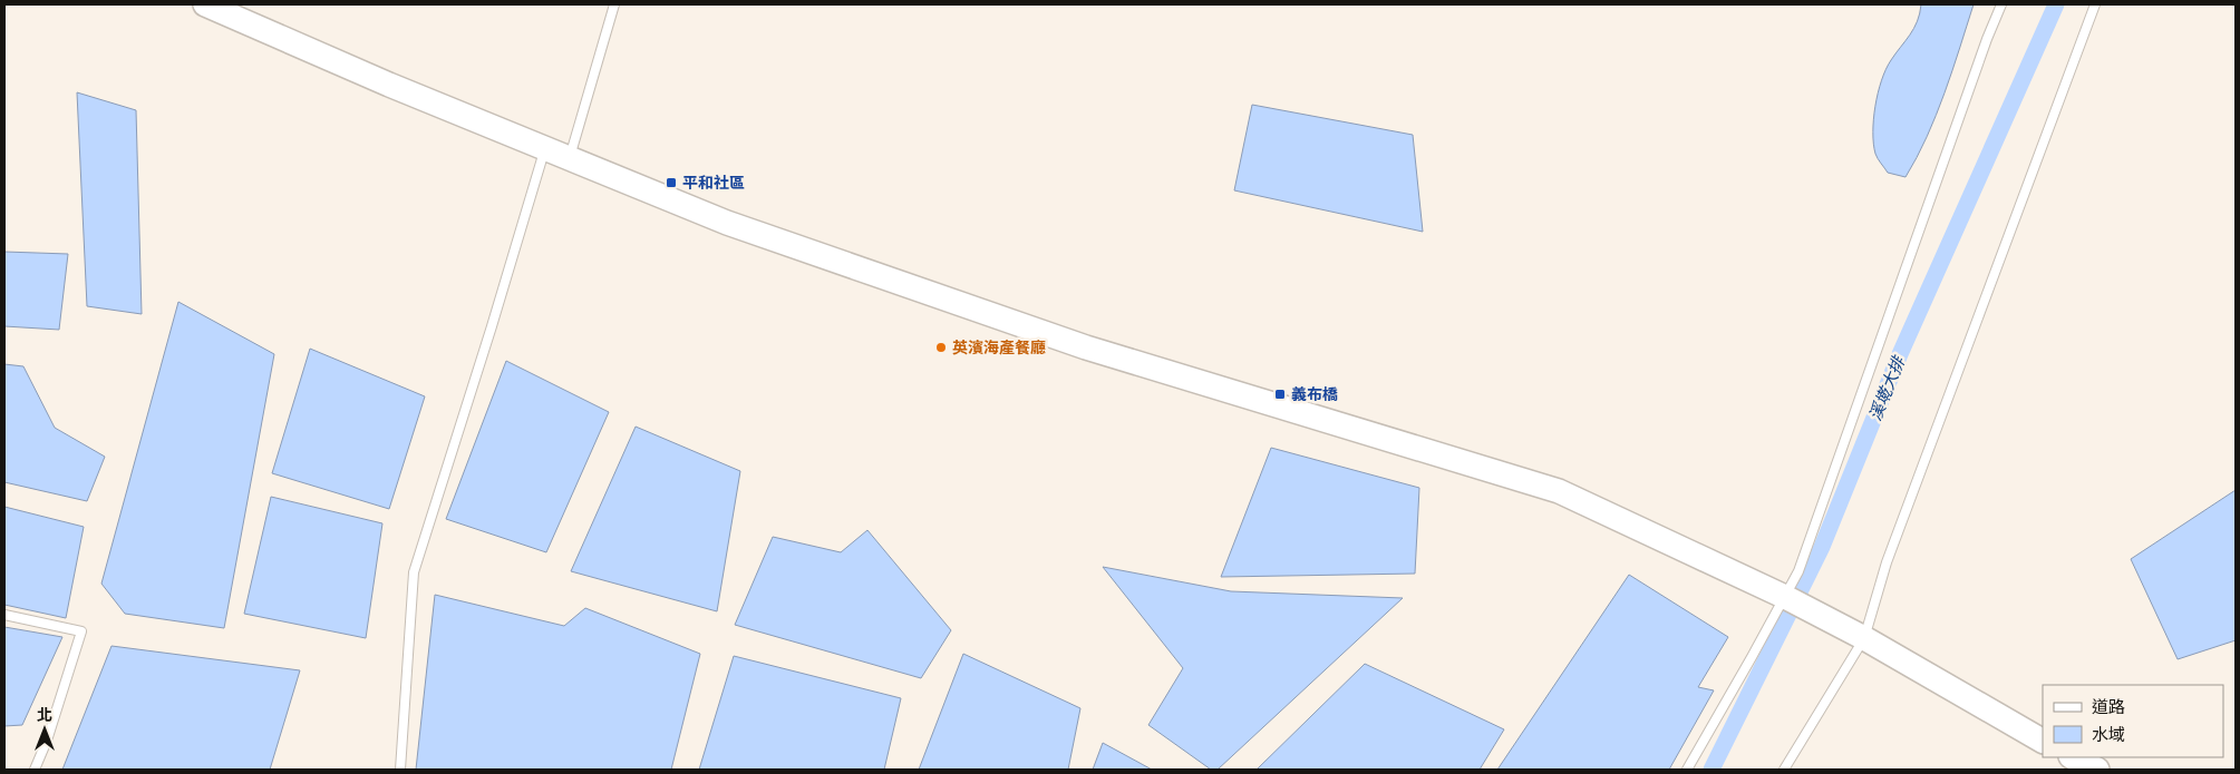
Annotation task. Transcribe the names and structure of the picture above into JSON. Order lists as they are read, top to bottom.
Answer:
{
  "water": ["溪墘大排"],
  "places": {
    "transit": ["平和社區", "義布橋"],
    "other": ["英濱海產餐廳"]
  },
  "legend": ["道路", "水域"],
  "north": "top"
}
